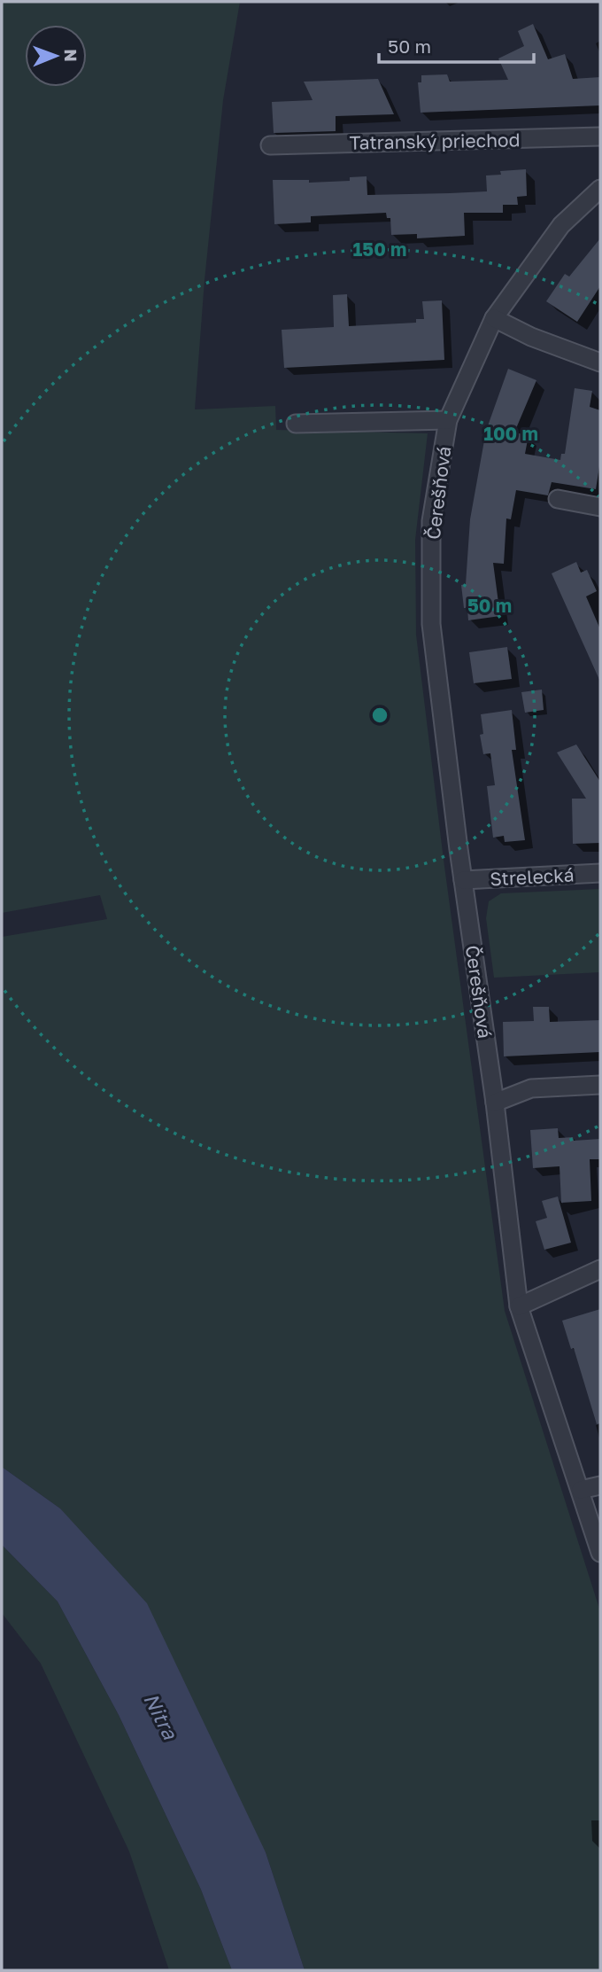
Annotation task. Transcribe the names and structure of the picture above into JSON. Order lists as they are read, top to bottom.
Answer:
{
  "streets": {
    "street": ["Tatranský priechod", "Čerešňová", "Strelecká"]
  },
  "crossings": [
    ["Čerešňová", "Strelecká"]
  ],
  "water": ["Nitra"],
  "scale_bar": "50 m",
  "north": "right",
  "rings": ["150 m", "100 m", "50 m"]
}
